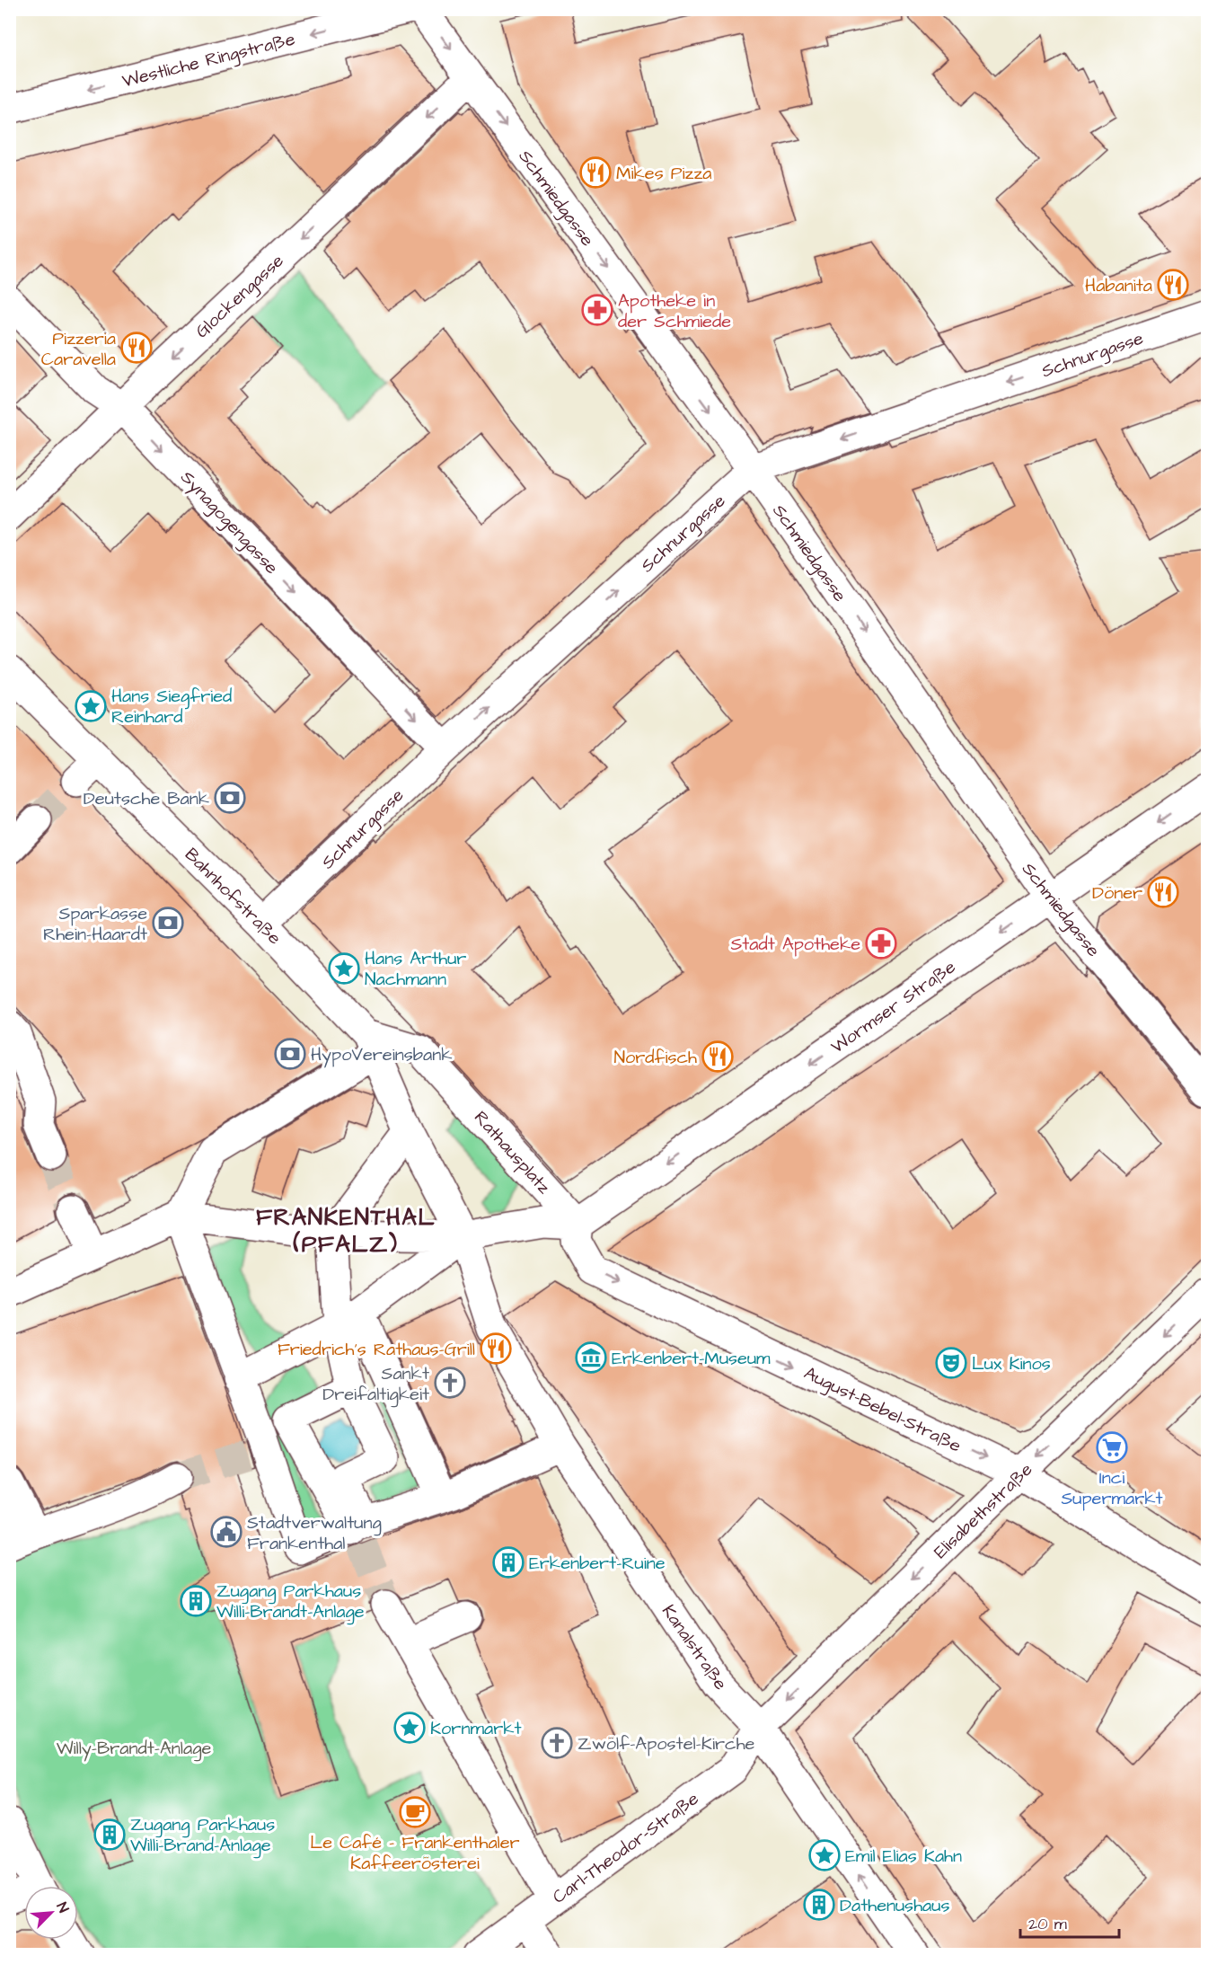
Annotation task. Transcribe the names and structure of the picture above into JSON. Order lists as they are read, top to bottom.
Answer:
{
  "streets": {
    "street": [
      "Westliche Ringstraße",
      "Schmiedgasse",
      "Glockengasse",
      "Schnurgasse",
      "Synagogengasse",
      "Bahnhofstraße",
      "Wormser Straße",
      "Rathausplatz",
      "August-Bebel-Straße",
      "Elisabethstraße",
      "Kanalstraße",
      "Carl-Theodor-Straße"
    ]
  },
  "crossings": [
    ["Schmiedgasse", "Glockengasse"],
    ["Schmiedgasse", "Schnurgasse"],
    ["Schmiedgasse", "Wormser Straße"],
    ["Glockengasse", "Synagogengasse"],
    ["Schnurgasse", "Synagogengasse"],
    ["Schnurgasse", "Bahnhofstraße"],
    ["Bahnhofstraße", "Rathausplatz"],
    ["Wormser Straße", "Rathausplatz"],
    ["Wormser Straße", "August-Bebel-Straße"],
    ["Rathausplatz", "August-Bebel-Straße"],
    ["Rathausplatz", "Kanalstraße"],
    ["August-Bebel-Straße", "Elisabethstraße"],
    ["Elisabethstraße", "Kanalstraße"],
    ["Elisabethstraße", "Carl-Theodor-Straße"],
    ["Kanalstraße", "Carl-Theodor-Straße"]
  ],
  "one_way": [
    "Westliche Ringstraße",
    "Schmiedgasse",
    "Glockengasse",
    "Synagogengasse",
    "Wormser Straße",
    "August-Bebel-Straße",
    "Elisabethstraße"
  ],
  "districts": ["FRANKENTHAL (PFALZ)"],
  "parks": ["Willy-Brandt-Anlage"],
  "places": {
    "restaurant": [
      "Mikes Pizza",
      "Habanita",
      "Pizzeria Caravella",
      "Döner",
      "Nordfisch",
      "Friedrich's Rathaus-Grill"
    ],
    "pharmacy": ["Apotheke in der Schmiede", "Stadt Apotheke"],
    "place": [
      "Hans Siegfried Reinhard",
      "Hans Arthur Nachmann",
      "Kornmarkt",
      "Emil Elias Kahn"
    ],
    "bank": ["Deutsche Bank", "Sparkasse Rhein-Haardt", "HypoVereinsbank"],
    "museum": ["Erkenbert-Museum"],
    "theatre": ["Lux Kinos"],
    "church": ["Sankt Dreifaltigkeit", "Zwölf-Apostel-Kirche"],
    "supermarket": ["Inci Supermarkt"],
    "public building": ["Stadtverwaltung Frankenthal"],
    "building": [
      "Erkenbert-Ruine",
      "Zugang Parkhaus Willi-Brandt-Anlage",
      "Zugang Parkhaus Willi-Brand-Anlage",
      "Dathenushaus"
    ],
    "cafe": ["Le Café - Frankenthaler Kaffeerösterei"]
  },
  "scale_bar": "20 m",
  "north": "top right"
}
